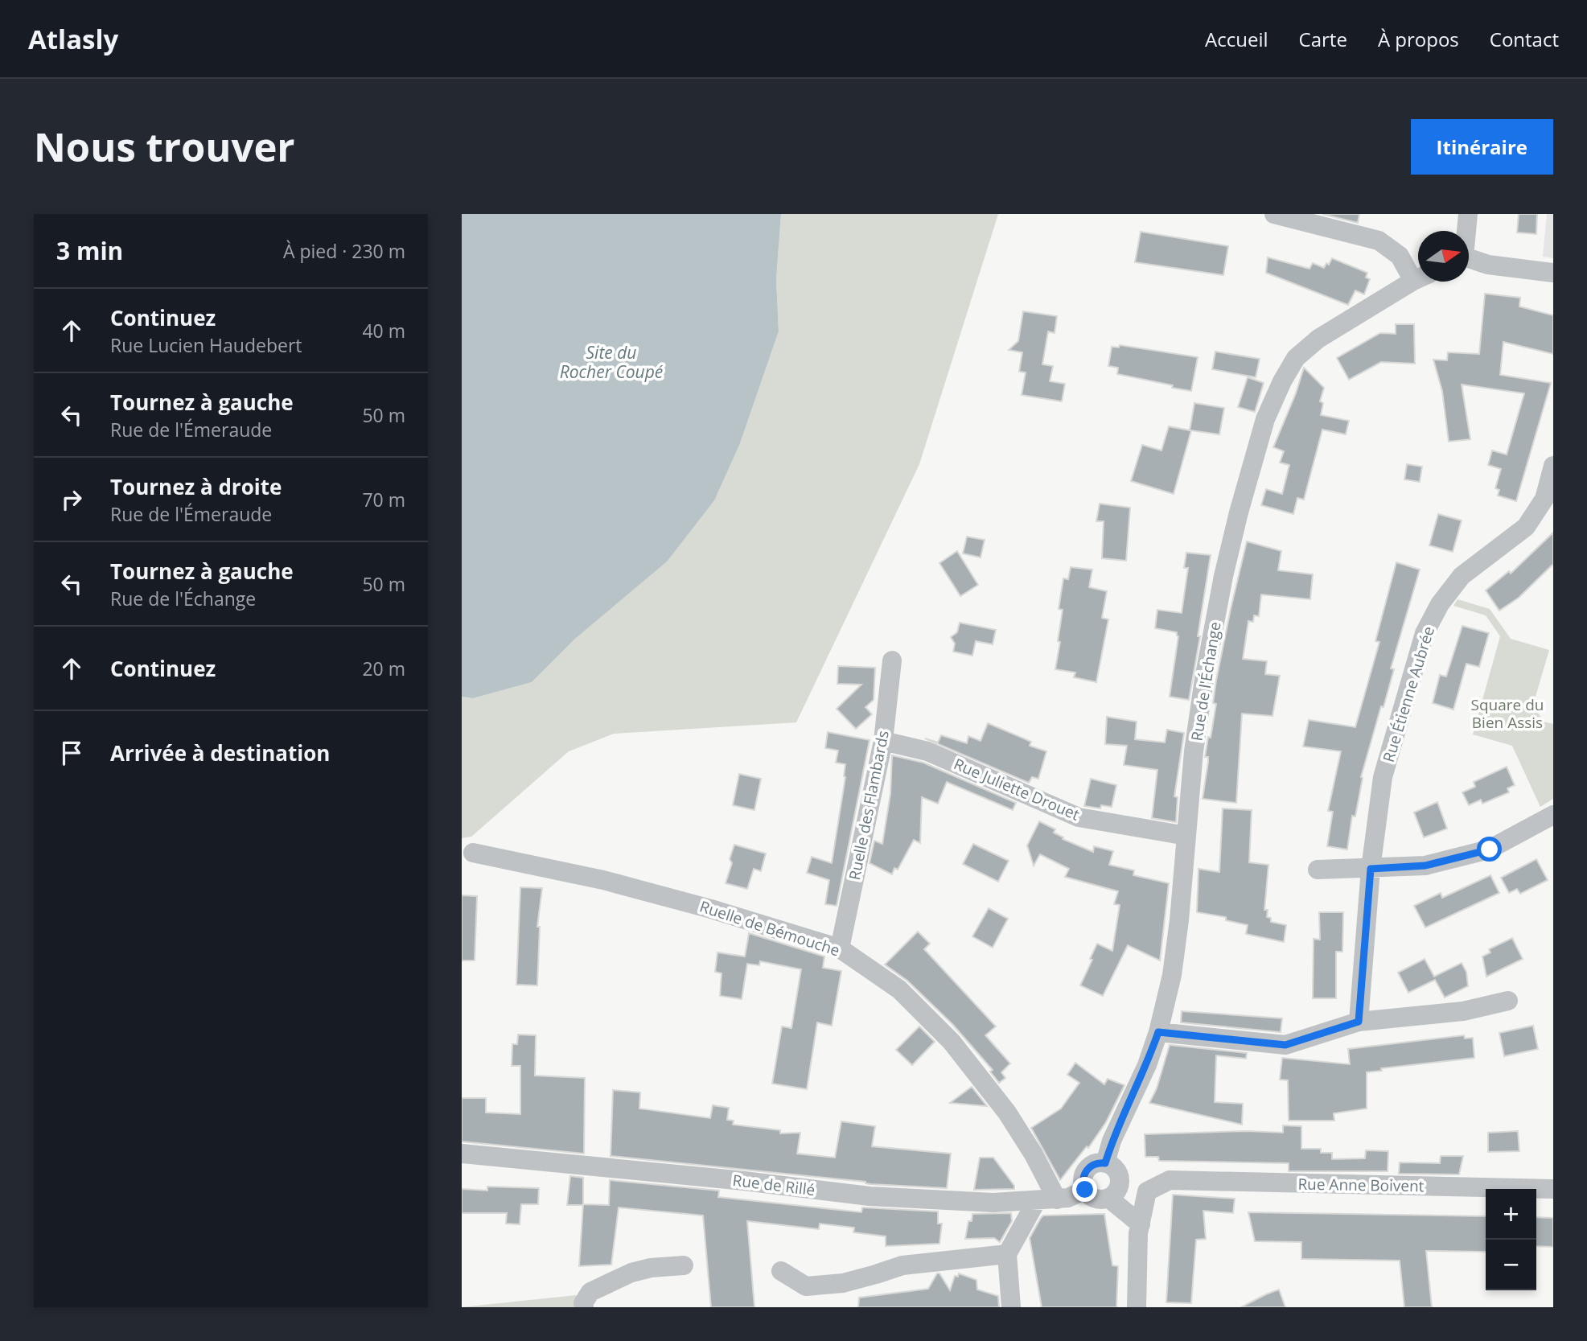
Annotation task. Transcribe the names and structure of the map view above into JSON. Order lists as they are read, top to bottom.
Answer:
{
  "streets": {
    "street": [
      "Rue de l'Échange",
      "Rue Étienne Aubrée",
      "Rue Juliette Drouet",
      "Ruelle des Flambards",
      "Ruelle de Bémouche",
      "Rue de Rillé",
      "Rue Anne Boivent"
    ]
  },
  "crossings": [
    ["Rue de l'Échange", "Rue Juliette Drouet"],
    ["Rue de l'Échange", "Rue de Rillé"],
    ["Rue Juliette Drouet", "Ruelle des Flambards"],
    ["Ruelle des Flambards", "Ruelle de Bémouche"],
    ["Ruelle de Bémouche", "Rue de Rillé"]
  ],
  "water": ["Site du Rocher Coupé"],
  "parks": ["Square du Bien Assis"],
  "north": "right",
  "page": {
    "header": "Atlasly",
    "nav": [
      "Accueil",
      "Carte",
      "À propos",
      "Contact"
    ],
    "buttons": "Itinéraire",
    "title": "Nous trouver",
    "heading": ["3 min", "À pied · 230 m"],
    "list": [
      ["Continuez", "Rue Lucien Haudebert", "40 m"],
      ["Tournez à gauche", "Rue de l'Émeraude", "50 m"],
      ["Tournez à droite", "Rue de l'Émeraude", "70 m"],
      ["Tournez à gauche", "Rue de l'Échange", "50 m"],
      ["Continuez", "20 m"],
      "Arrivée à destination"
    ],
    "map_buttons": ["+", "−"]
  }
}
